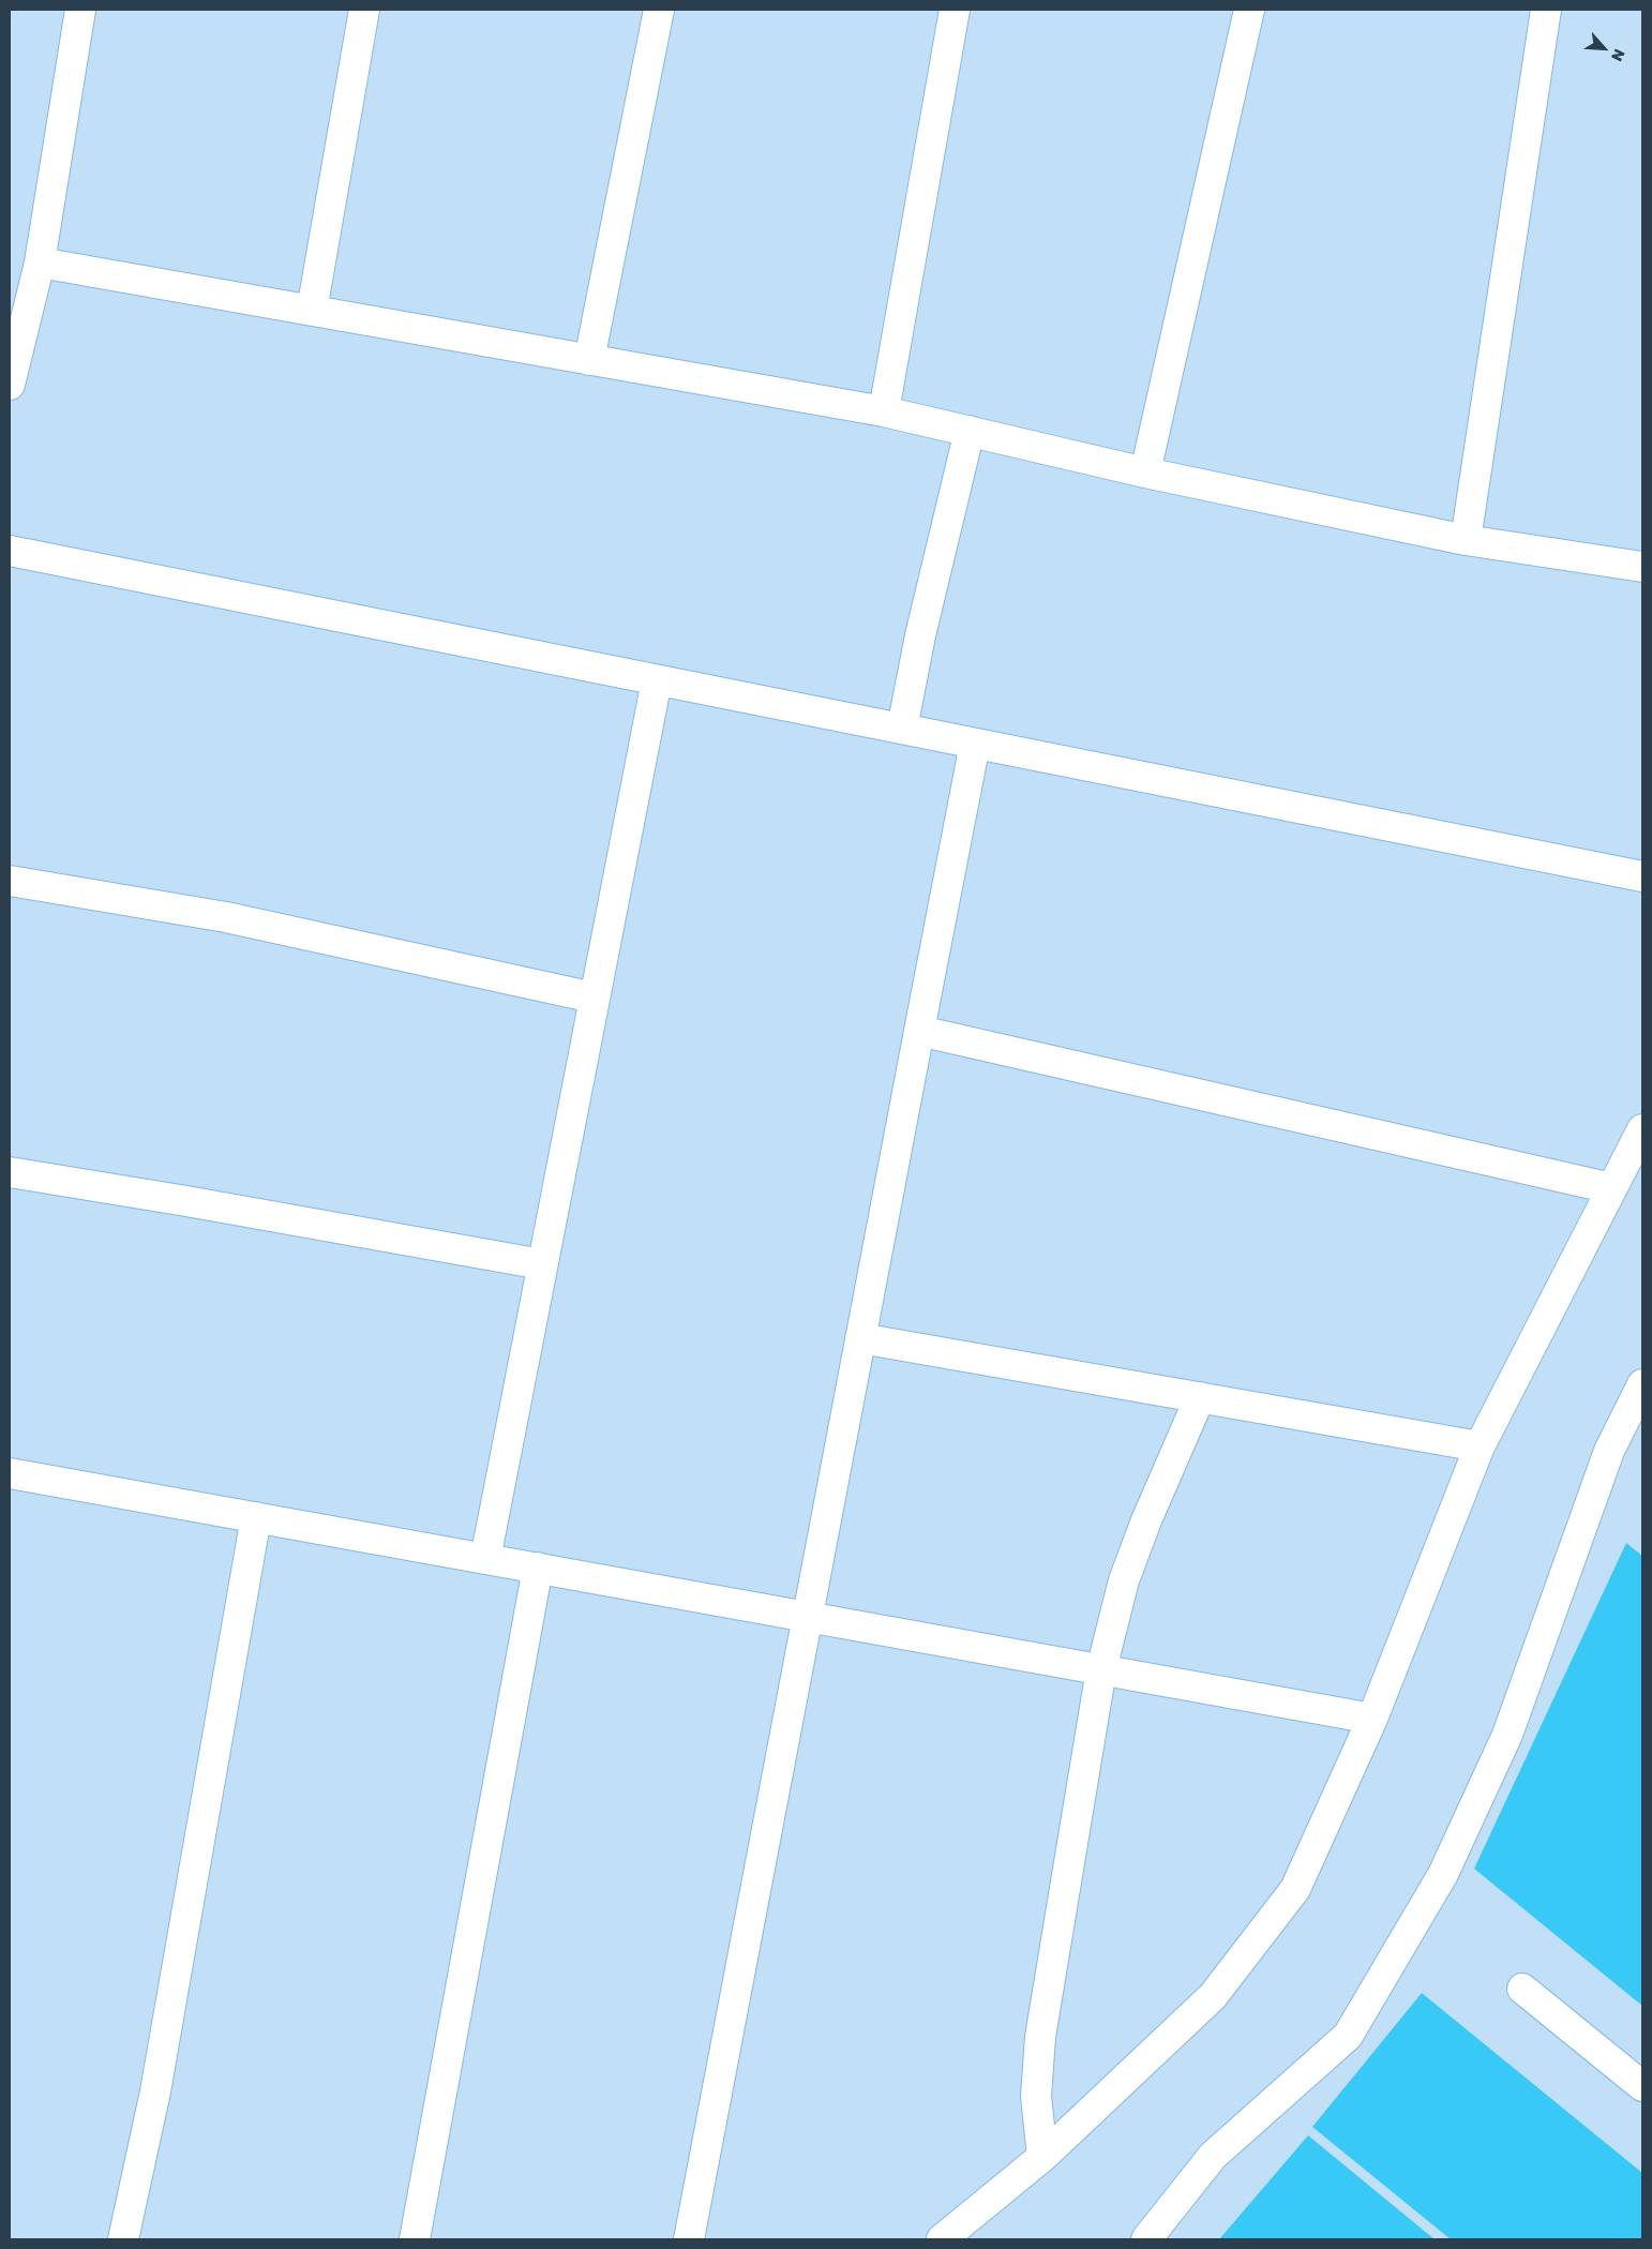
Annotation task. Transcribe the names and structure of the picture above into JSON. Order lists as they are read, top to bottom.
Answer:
{
  "north": "bottom right"
}
